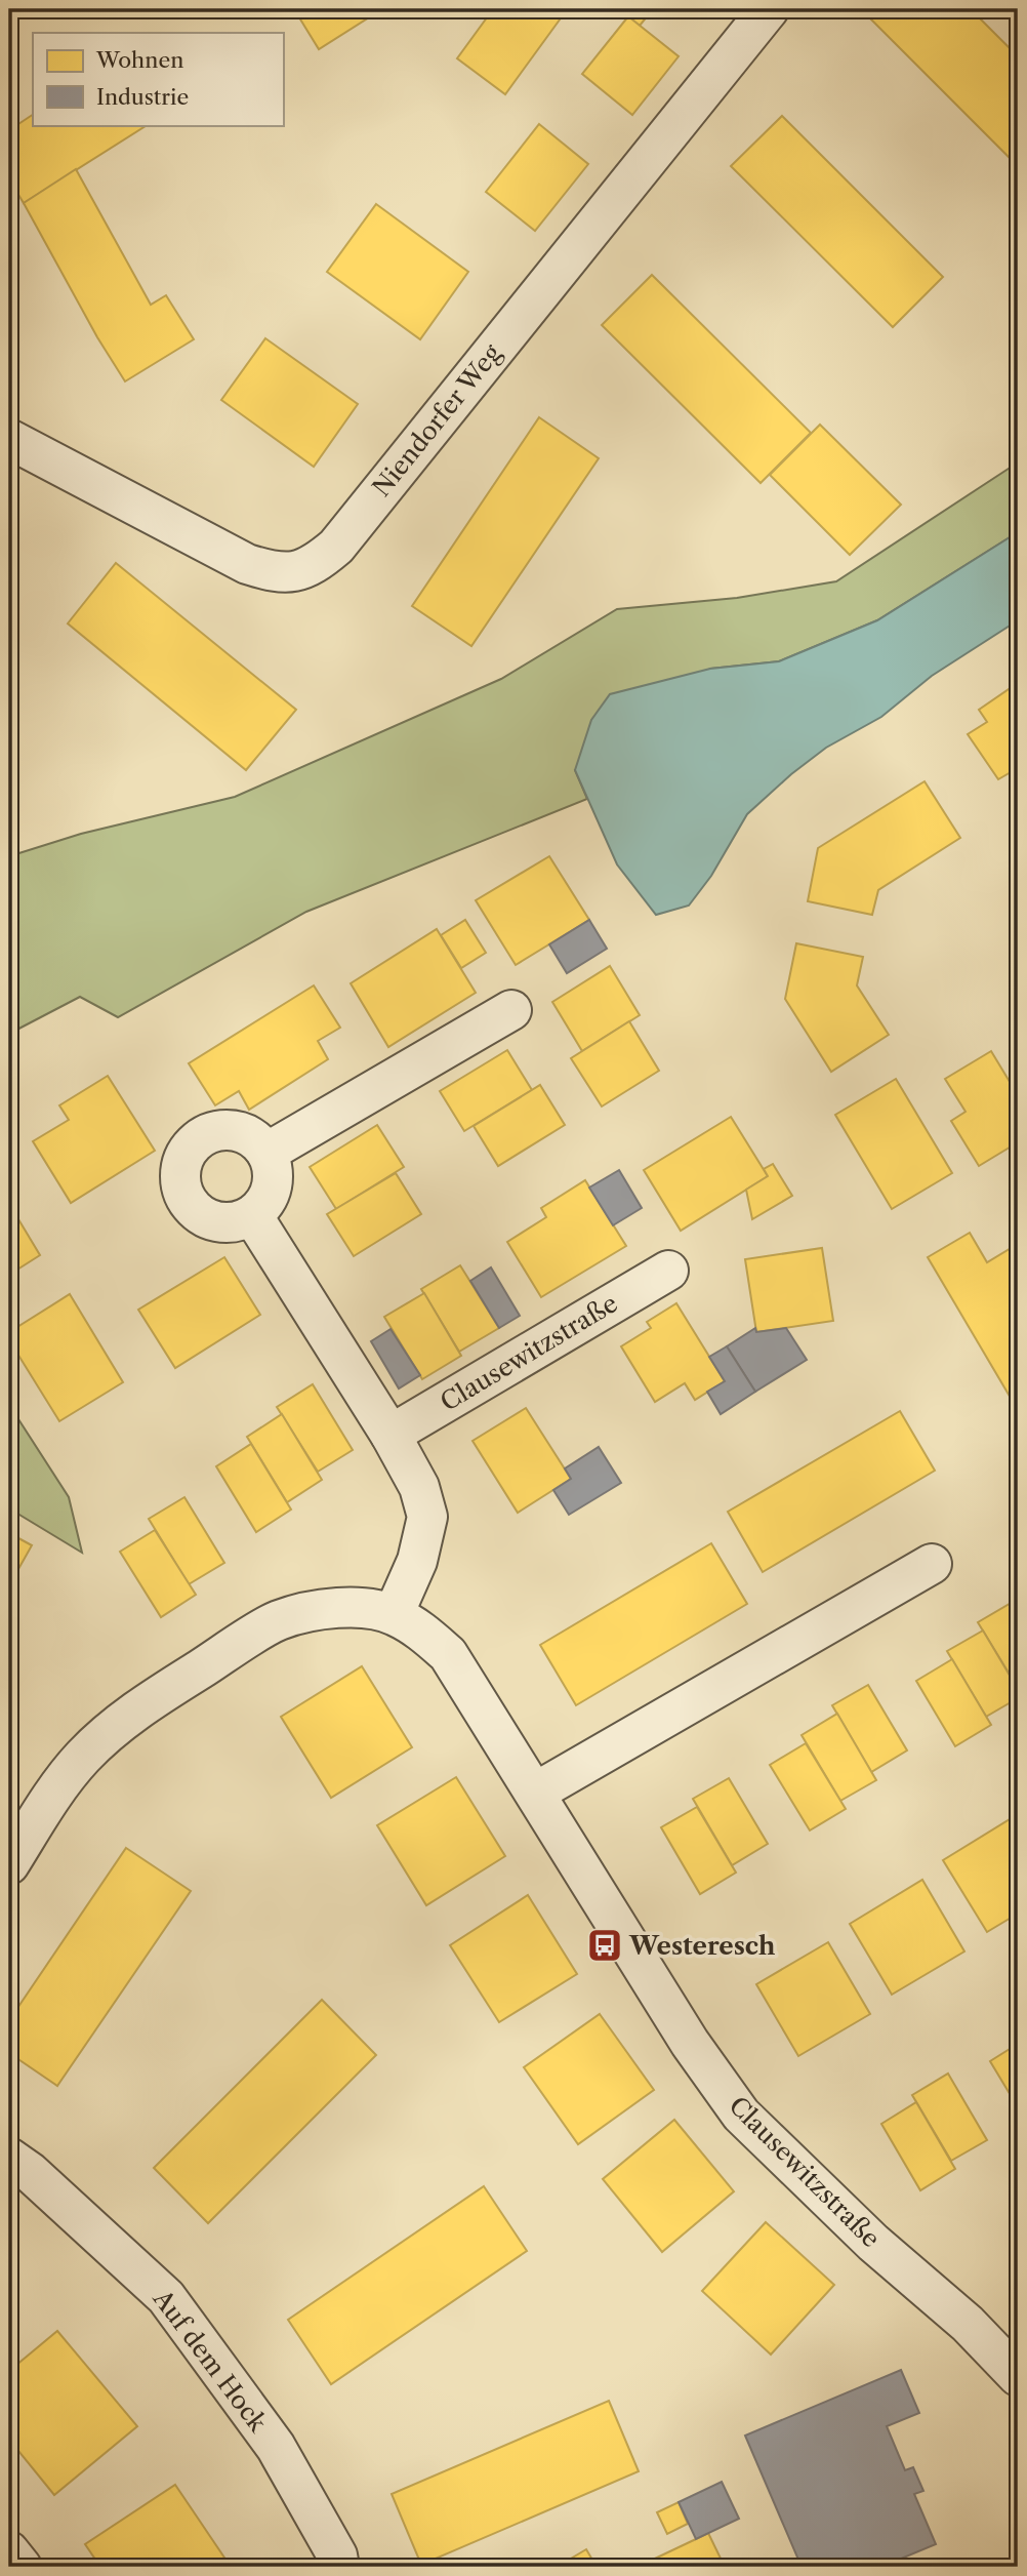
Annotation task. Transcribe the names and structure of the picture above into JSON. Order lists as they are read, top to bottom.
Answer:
{
  "streets": {
    "street": ["Niendorfer Weg", "Clausewitzstraße", "Auf dem Hock"]
  },
  "places": {
    "bus stop": ["Westeresch"]
  },
  "legend": ["Wohnen", "Industrie"]
}
